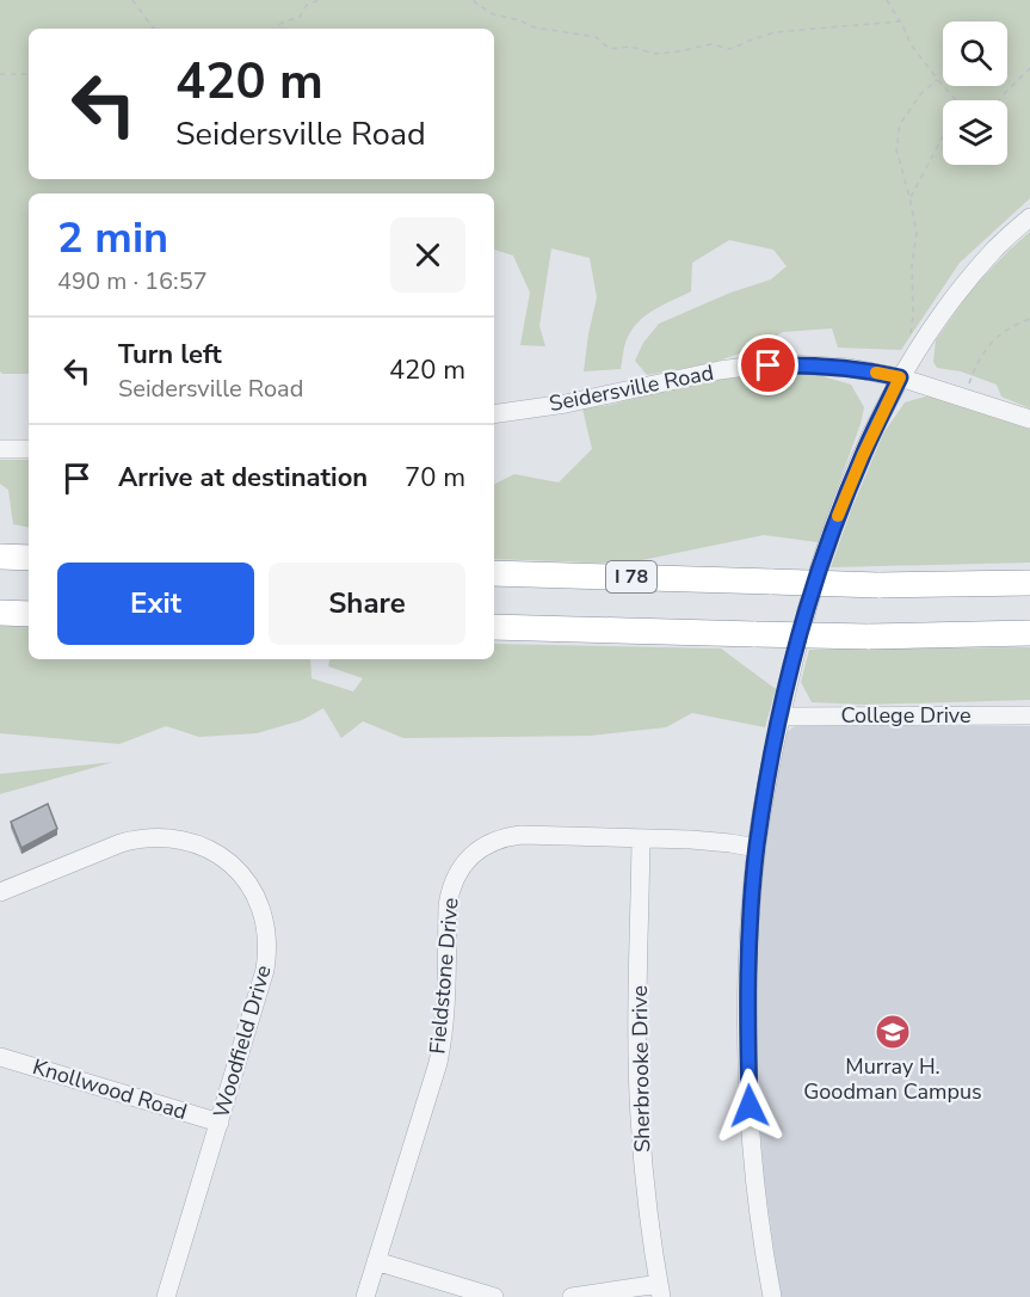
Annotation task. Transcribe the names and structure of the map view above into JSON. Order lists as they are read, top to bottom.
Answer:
{
  "streets": {
    "highway": ["I 78"],
    "street": [
      "Seidersville Road",
      "College Drive",
      "Fieldstone Drive",
      "Woodfield Drive",
      "Sherbrooke Drive",
      "Knollwood Road"
    ]
  },
  "crossings": [
    ["Fieldstone Drive", "Sherbrooke Drive"],
    ["Woodfield Drive", "Knollwood Road"]
  ],
  "places": {
    "school or university": ["Murray H. Goodman Campus"]
  },
  "page": {
    "turn": ["420 m", "Seidersville Road"],
    "heading": ["2 min", "490 m · 16:57"],
    "list": [
      {
        "name": "Turn left",
        "note": "Seidersville Road",
        "value": "420 m"
      },
      {
        "name": "Arrive at destination",
        "value": "70 m"
      }
    ],
    "buttons": ["Exit", "Share"]
  }
}
